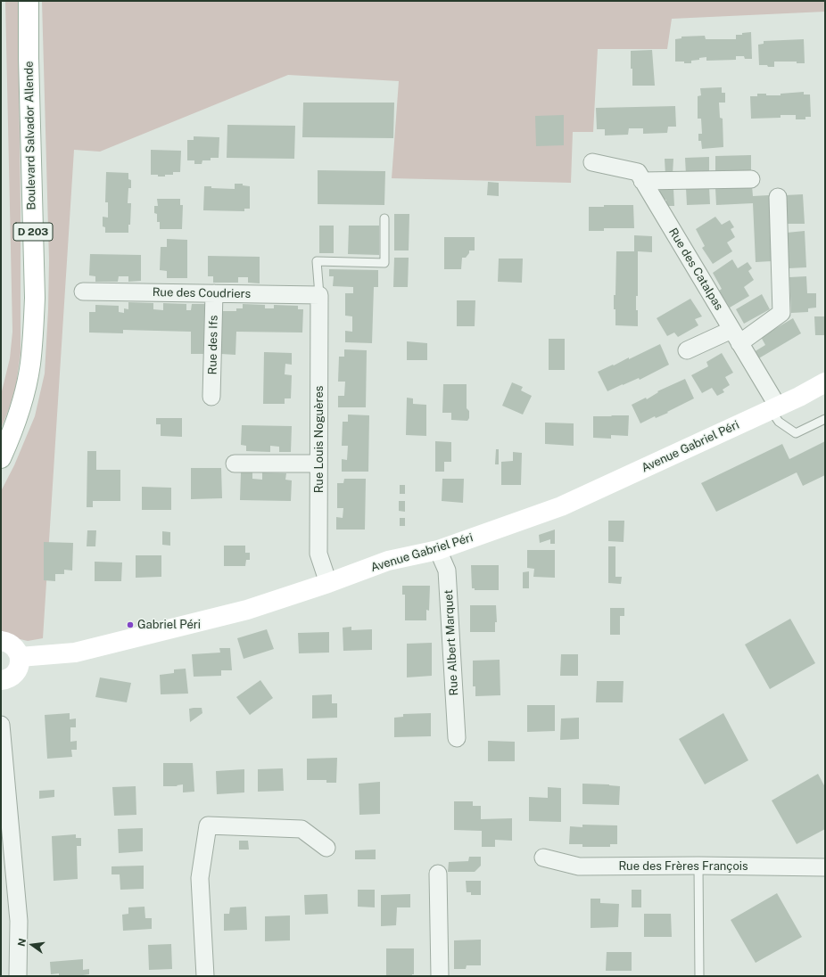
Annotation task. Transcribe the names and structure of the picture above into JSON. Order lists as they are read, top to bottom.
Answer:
{
  "streets": {
    "street": [
      "Boulevard Salvador Allende",
      "D 203",
      "Rue des Catalpas",
      "Rue des Coudriers",
      "Rue des Ifs",
      "Rue Louis Noguères",
      "Avenue Gabriel Péri",
      "Rue Albert Marquet",
      "Rue des Frères François"
    ]
  },
  "crossings": [
    ["Rue des Catalpas", "Avenue Gabriel Péri"],
    ["Rue des Coudriers", "Rue des Ifs"],
    ["Rue des Coudriers", "Rue Louis Noguères"],
    ["Rue Louis Noguères", "Avenue Gabriel Péri"],
    ["Avenue Gabriel Péri", "Rue Albert Marquet"]
  ],
  "places": ["Gabriel Péri"],
  "north": "left"
}
